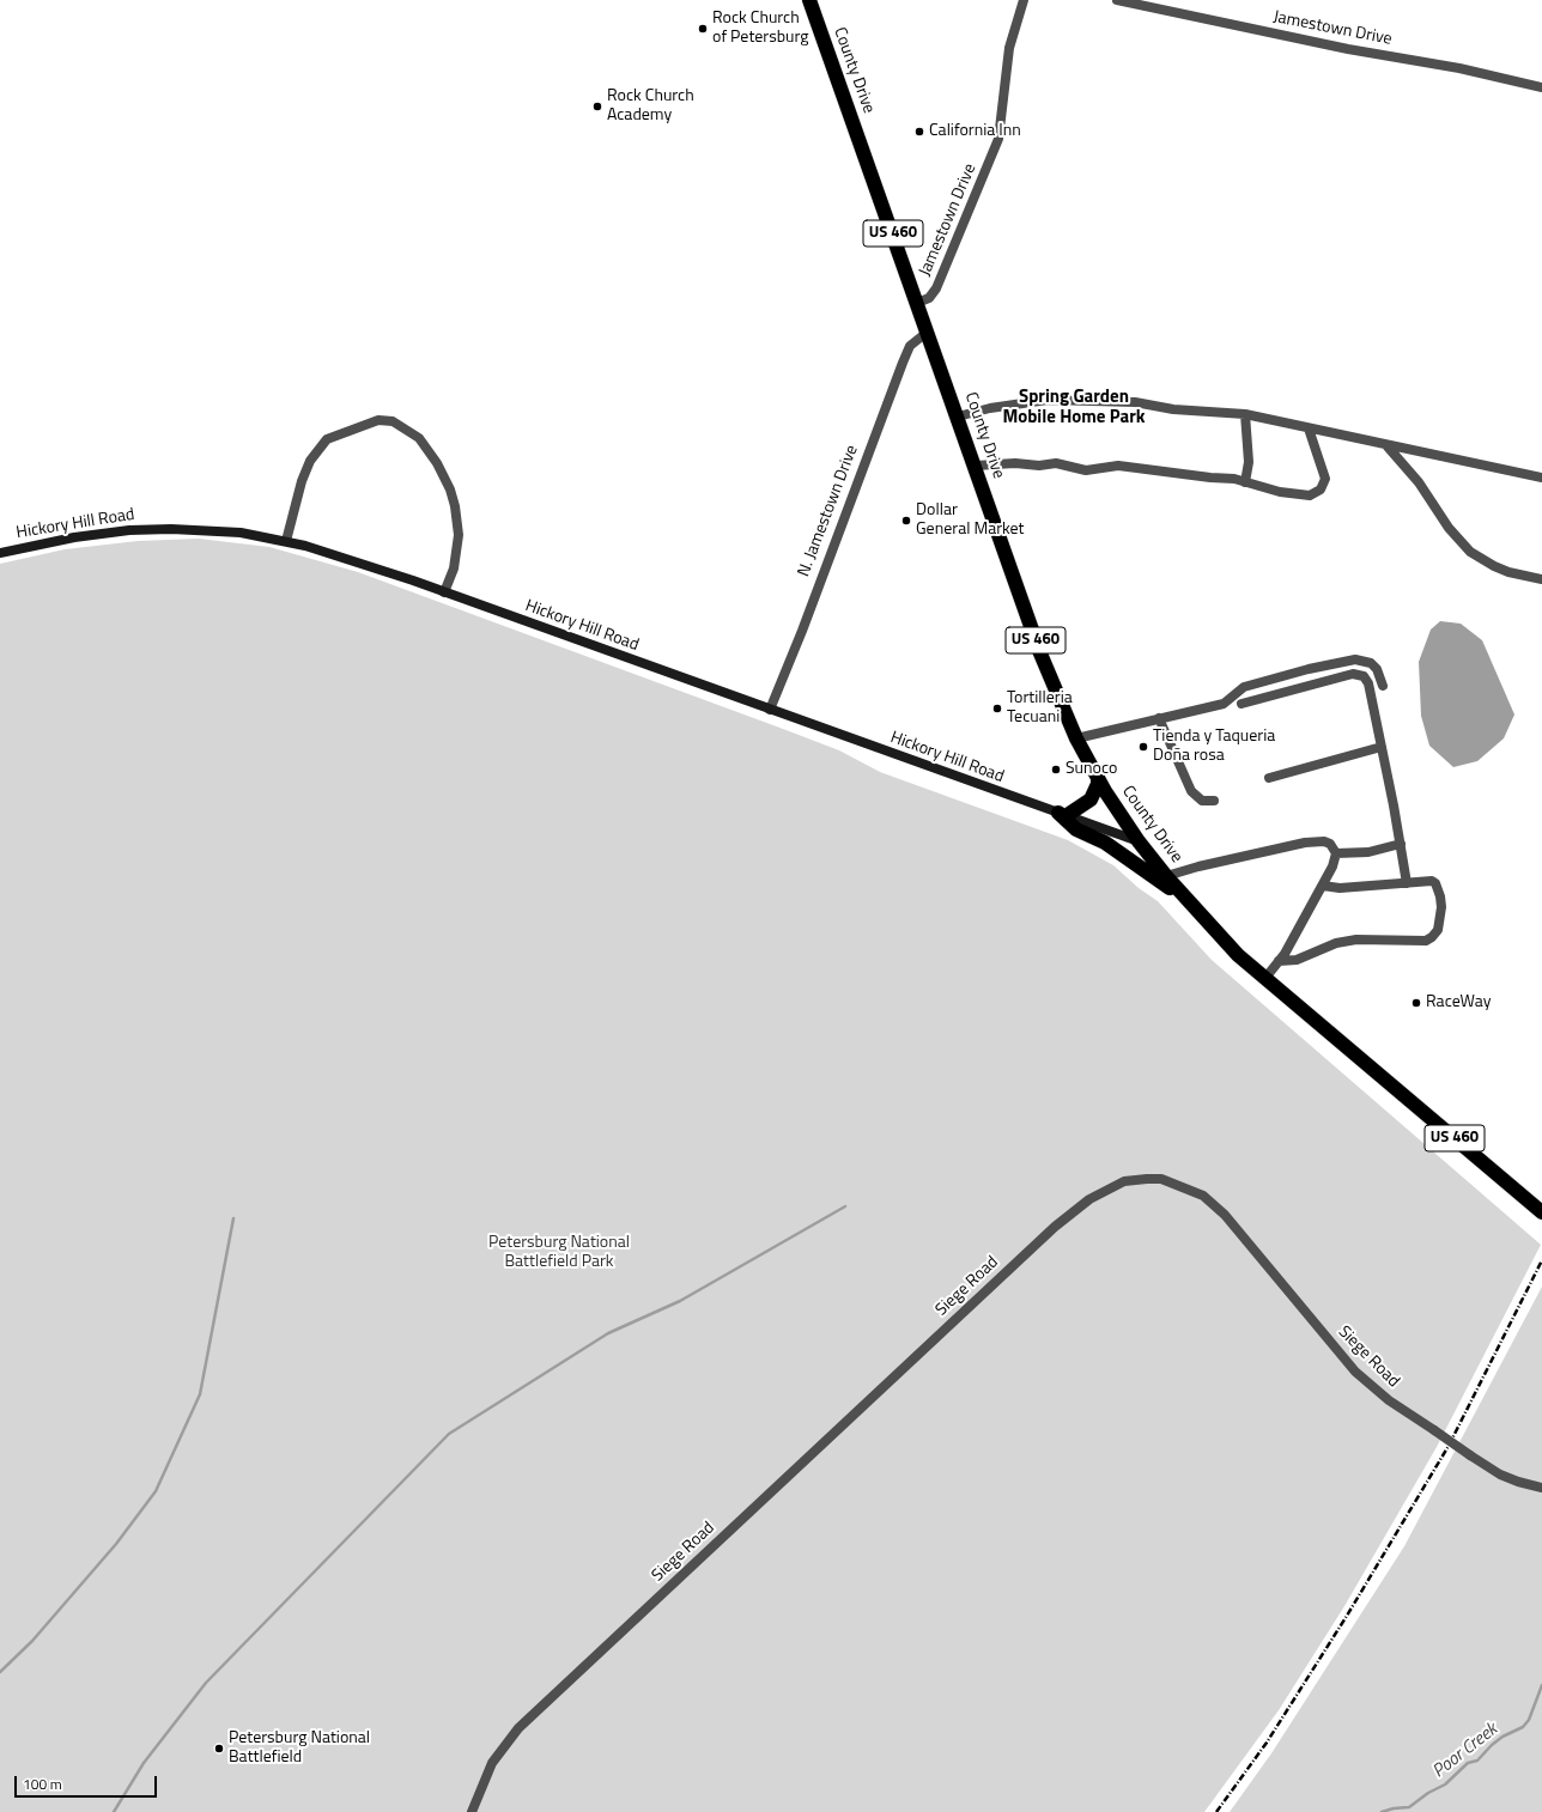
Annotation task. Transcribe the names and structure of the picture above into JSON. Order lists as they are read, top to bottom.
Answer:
{
  "streets": {
    "highway": ["County Drive", "US 460"],
    "street": [
      "Jamestown Drive",
      "N. Jamestown Drive",
      "Hickory Hill Road",
      "Siege Road"
    ]
  },
  "crossings": [
    ["Jamestown Drive", "County Drive"],
    ["County Drive", "N. Jamestown Drive"],
    ["County Drive", "Hickory Hill Road"],
    ["N. Jamestown Drive", "Hickory Hill Road"]
  ],
  "districts": ["Spring Garden Mobile Home Park"],
  "water": ["Poor Creek"],
  "parks": ["Petersburg National Battlefield Park"],
  "places": [
    "Rock Church of Petersburg",
    "Rock Church Academy",
    "California Inn",
    "Dollar General Market",
    "Tortilleria Tecuani",
    "Tienda y Taqueria Doña rosa",
    "Sunoco",
    "RaceWay",
    "Petersburg National Battlefield"
  ],
  "scale_bar": "100 m"
}
